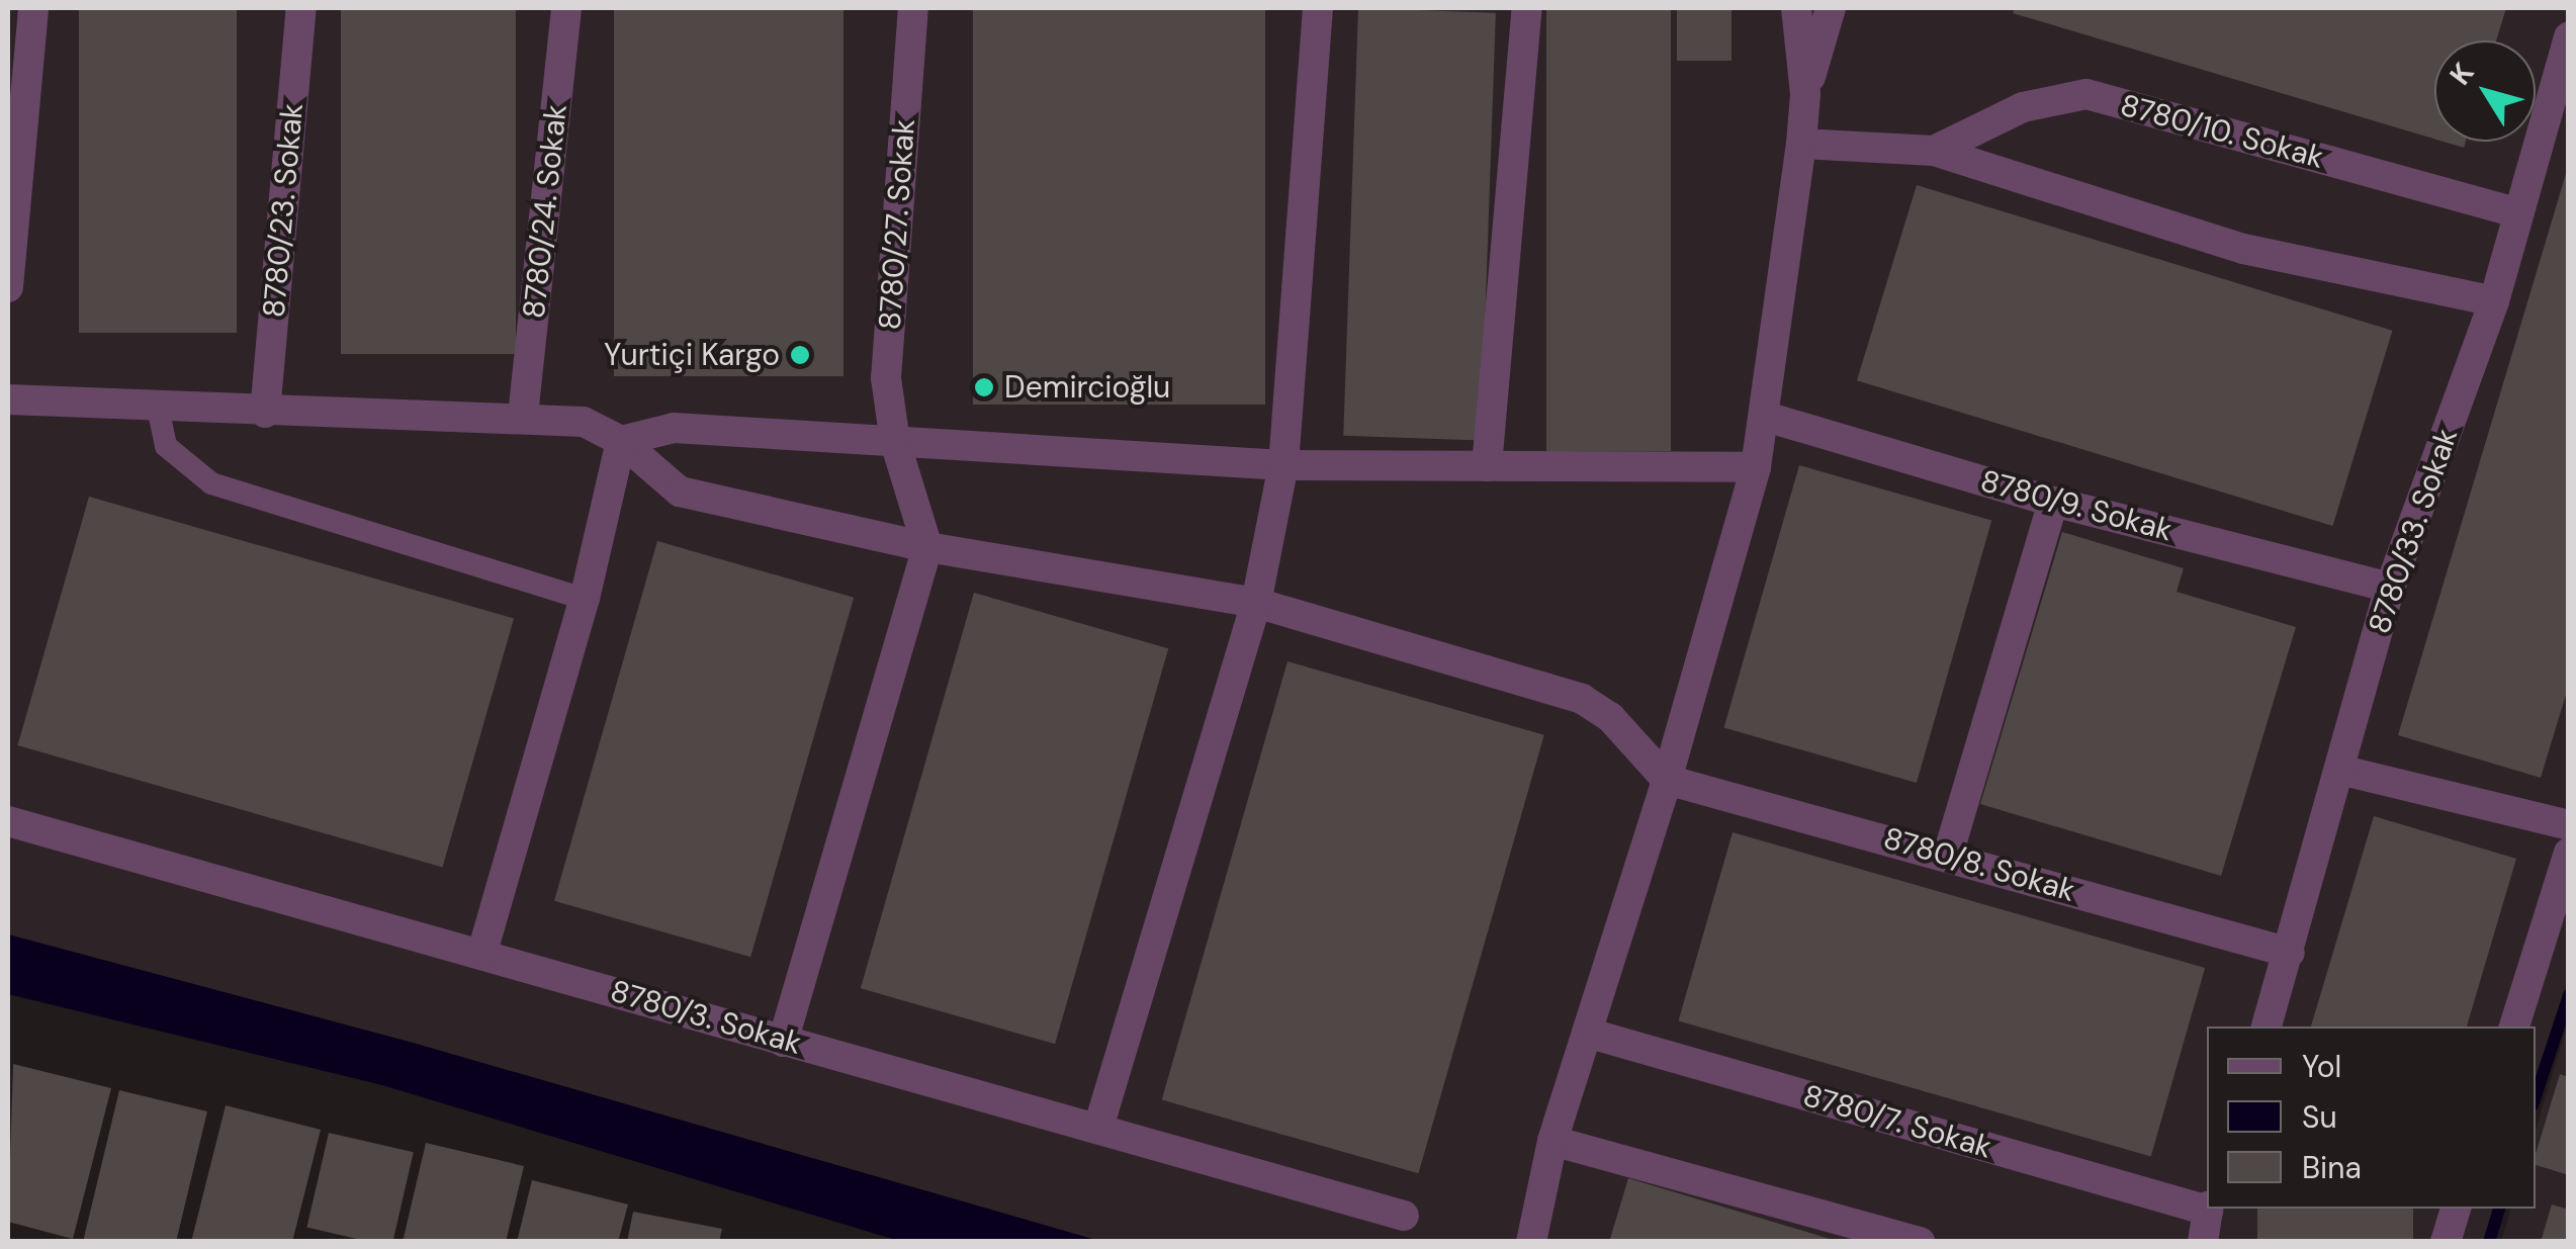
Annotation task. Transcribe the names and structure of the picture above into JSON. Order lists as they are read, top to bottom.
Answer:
{
  "streets": {
    "street": [
      "8780/10. Sokak",
      "8780/23. Sokak",
      "8780/24. Sokak",
      "8780/27. Sokak",
      "8780/9. Sokak",
      "8780/33. Sokak",
      "8780/8. Sokak",
      "8780/3. Sokak",
      "8780/7. Sokak"
    ]
  },
  "crossings": [
    ["8780/10. Sokak", "8780/33. Sokak"],
    ["8780/9. Sokak", "8780/33. Sokak"],
    ["8780/33. Sokak", "8780/8. Sokak"]
  ],
  "places": ["Yurtiçi Kargo", "Demircioğlu"],
  "legend": ["Yol", "Su", "Bina"],
  "north": "top left"
}
